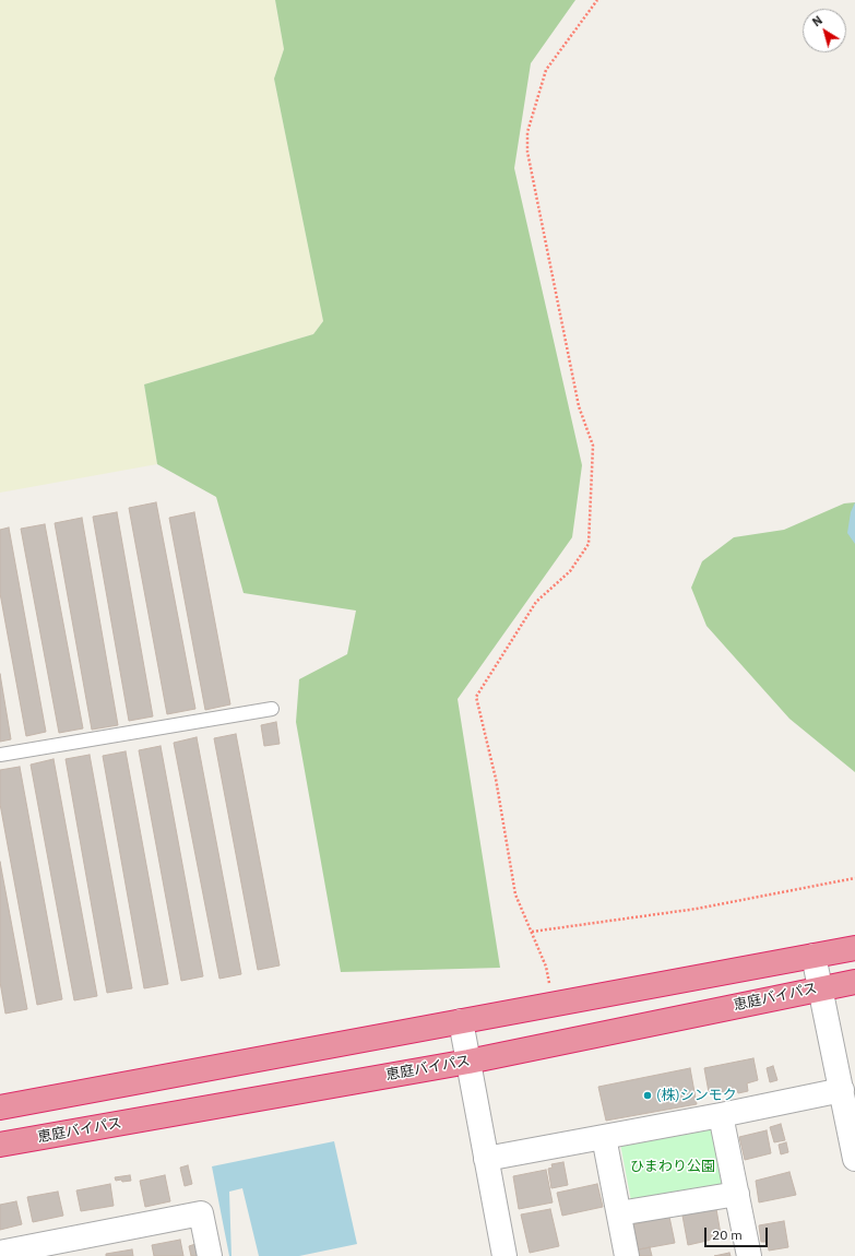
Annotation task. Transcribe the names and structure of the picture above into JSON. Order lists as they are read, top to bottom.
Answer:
{
  "streets": {
    "highway": ["恵庭バイパス"]
  },
  "parks": ["ひまわり公園"],
  "places": ["(株)シンモク"],
  "scale_bar": "20 m",
  "north": "top left"
}
